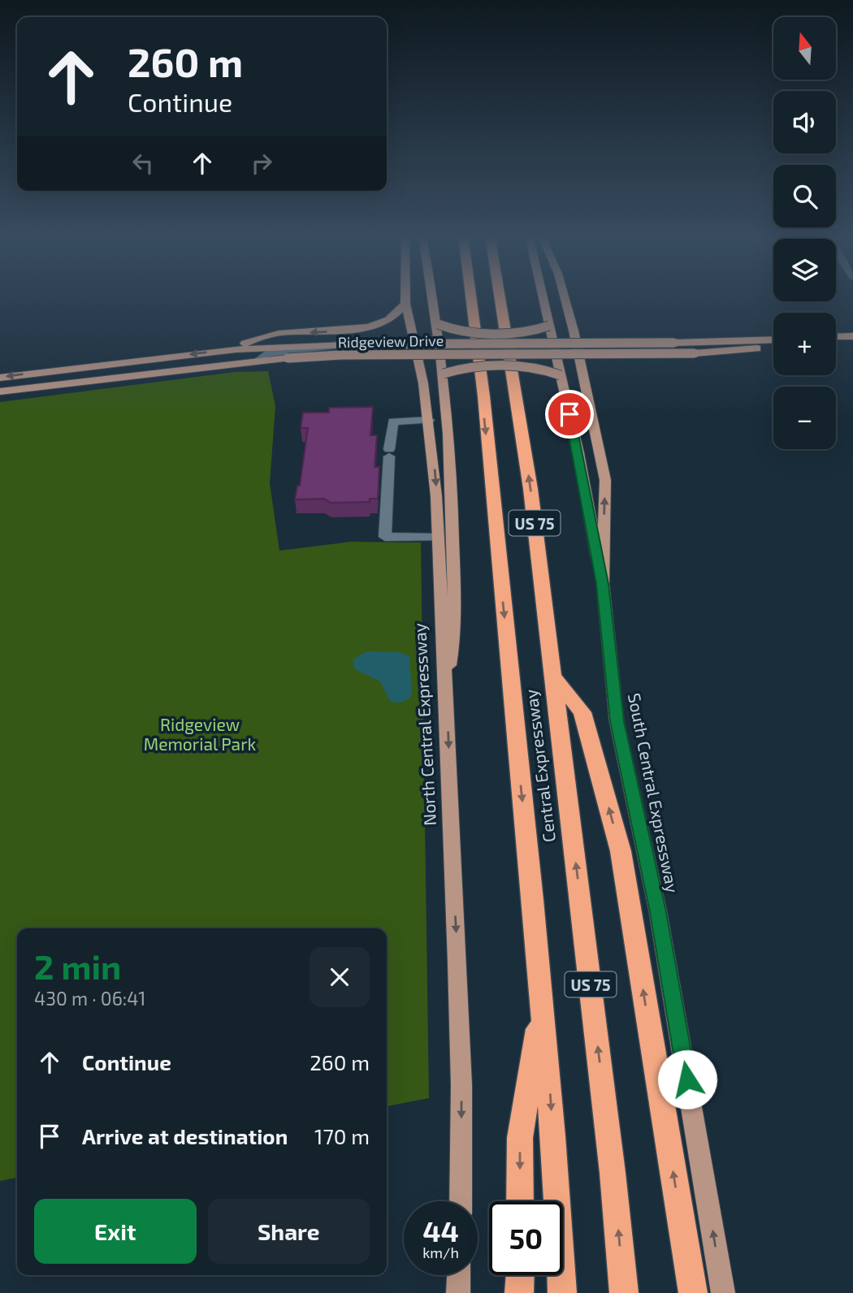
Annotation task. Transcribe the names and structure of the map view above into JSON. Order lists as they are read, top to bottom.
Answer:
{
  "streets": {
    "highway": ["US 75", "Central Expressway"],
    "main road": ["Ridgeview Drive", "North Central Expressway", "South Central Expressway"]
  },
  "one_way": ["North Central Expressway", "South Central Expressway"],
  "parks": ["Ridgeview Memorial Park"],
  "north": "top",
  "page": {
    "map_buttons": ["+", "−"],
    "turn": ["260 m", "Continue"],
    "heading": ["2 min", "430 m · 06:41"],
    "list": [
      {
        "name": "Continue",
        "value": "260 m"
      },
      {
        "name": "Arrive at destination",
        "value": "170 m"
      }
    ],
    "buttons": ["Exit", "Share"],
    "speed": "44 km/h",
    "limit": "50"
  }
}
